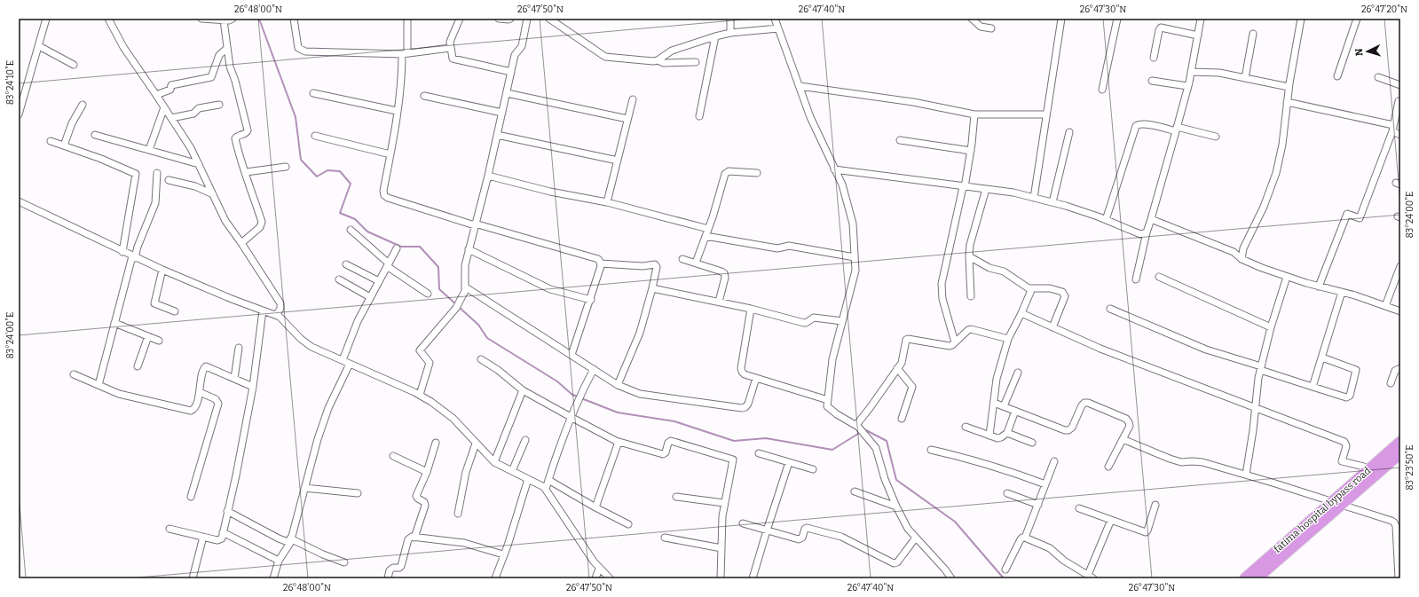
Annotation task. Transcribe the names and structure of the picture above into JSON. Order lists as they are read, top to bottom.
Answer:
{
  "streets": {
    "highway": ["fatima hospital bypass road"]
  },
  "north": "left",
  "coordinates": [
    "26°48'00\"N",
    "26°47'50\"N",
    "26°47'40\"N",
    "26°47'30\"N",
    "26°47'20\"N",
    "83°24'10\"E",
    "83°24'00\"E",
    "83°23'50\"E"
  ]
}
